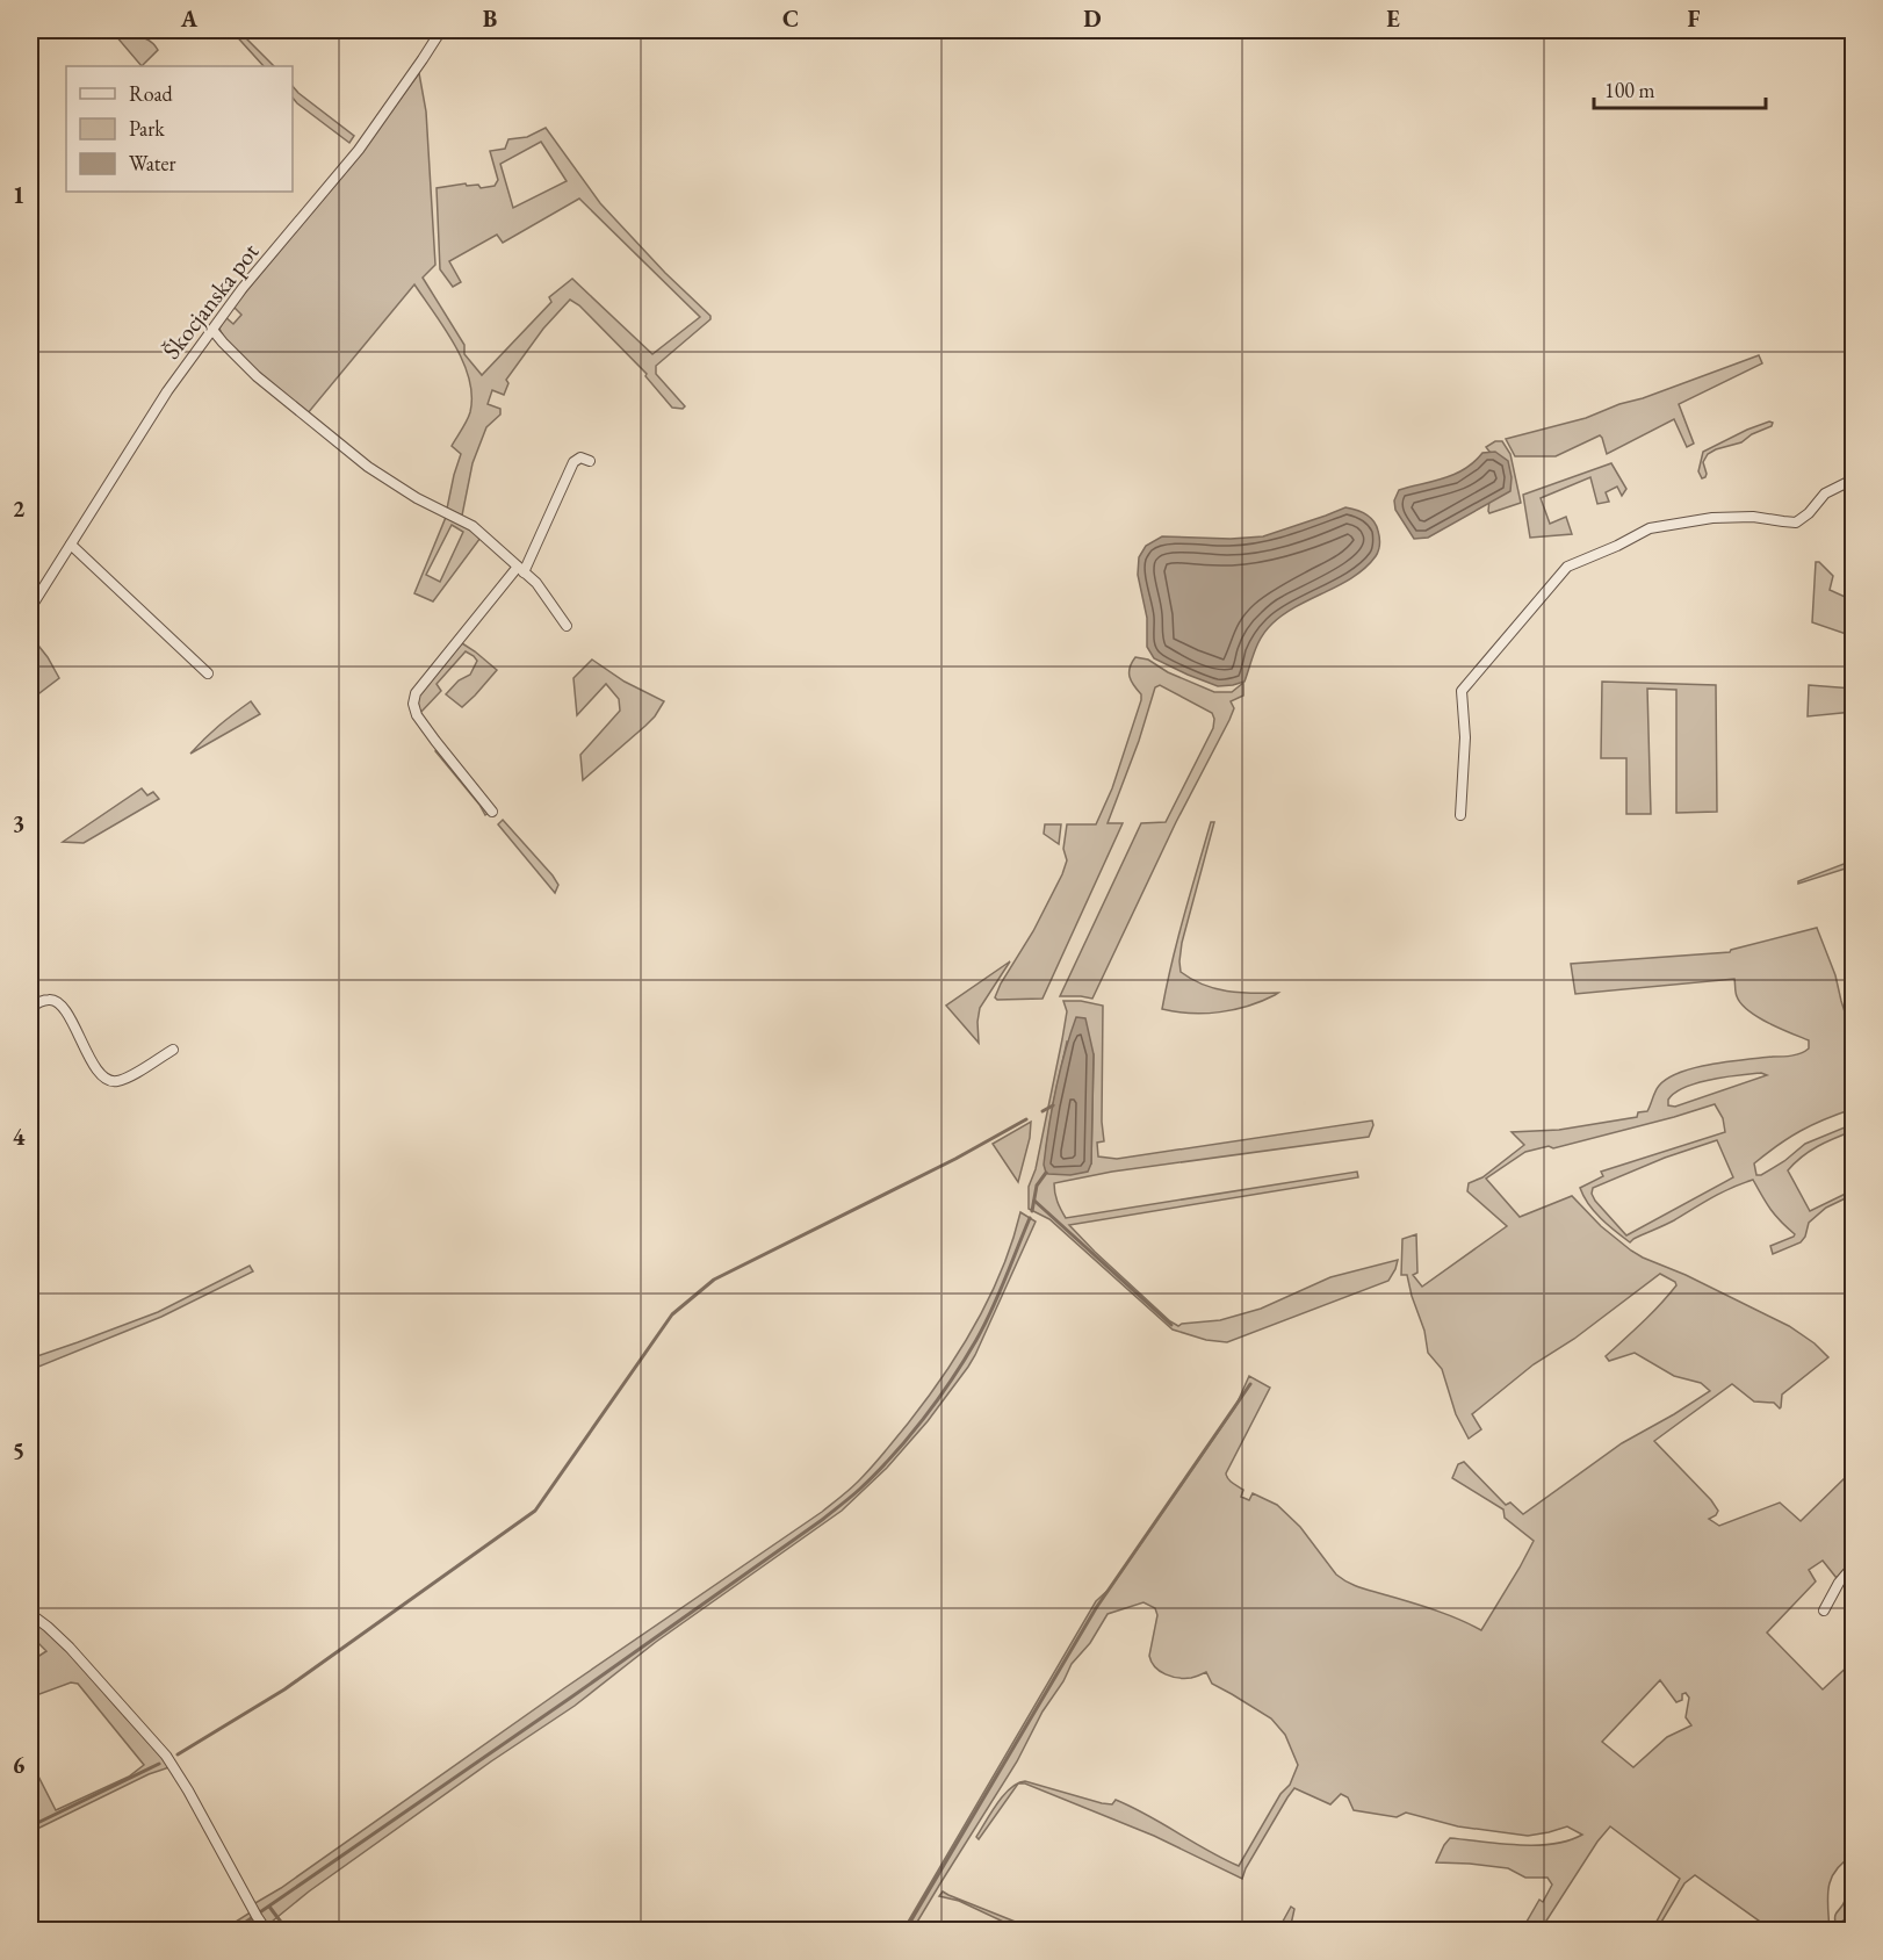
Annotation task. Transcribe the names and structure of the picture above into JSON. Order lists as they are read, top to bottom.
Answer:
{
  "streets": {
    "street": ["Škocjanska pot"]
  },
  "legend": ["Road", "Park", "Water"],
  "scale_bar": "100 m",
  "grid": {
    "columns": [
      "A",
      "B",
      "C",
      "D",
      "E",
      "F"
    ],
    "rows": [
      "1",
      "2",
      "3",
      "4",
      "5",
      "6"
    ]
  }
}
